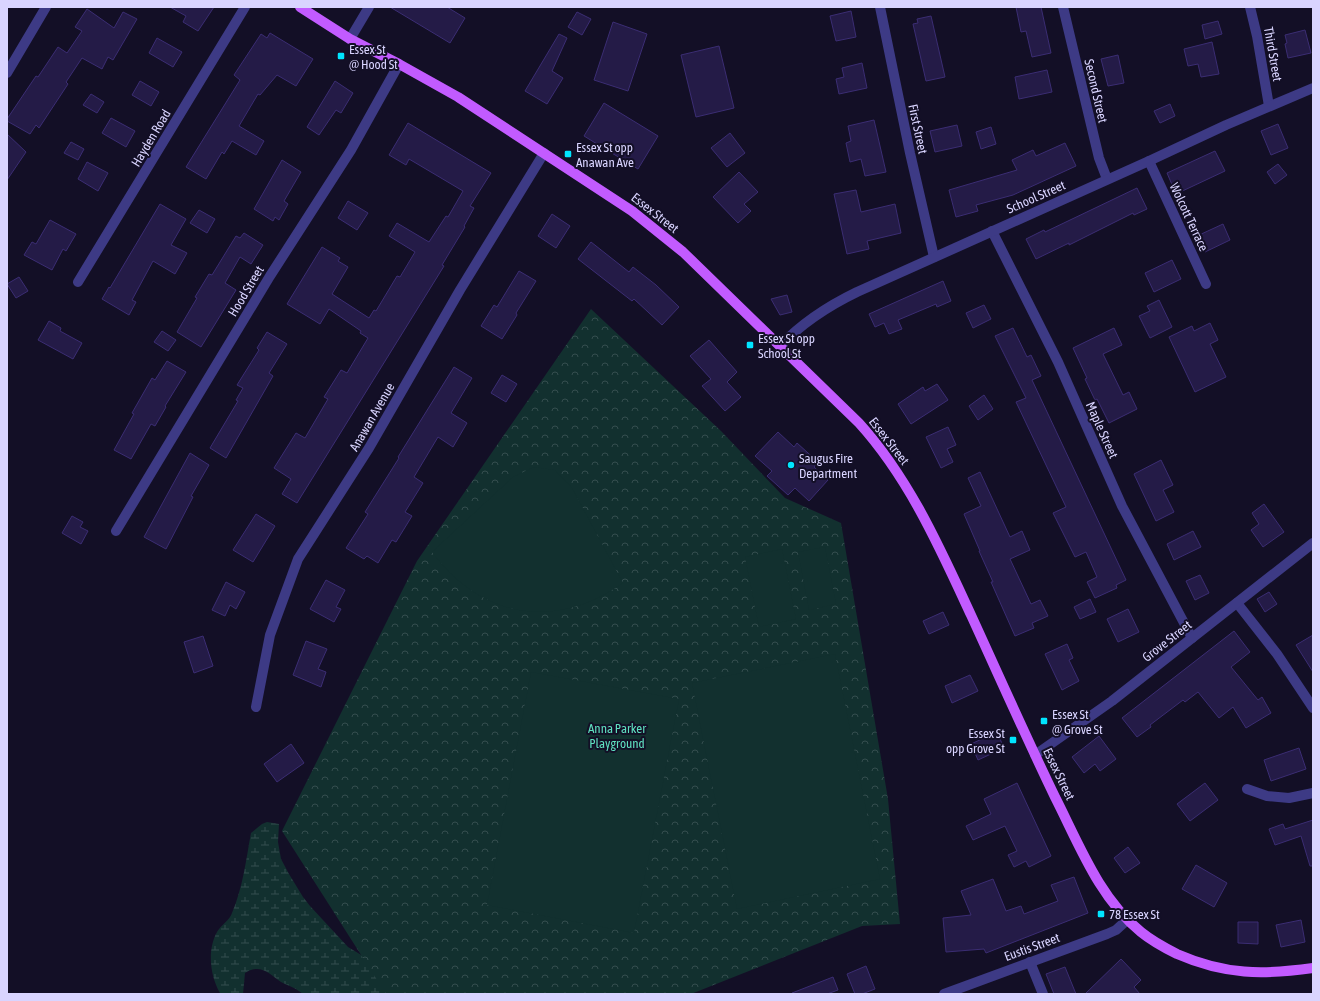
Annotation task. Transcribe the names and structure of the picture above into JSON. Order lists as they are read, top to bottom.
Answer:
{
  "streets": {
    "main road": ["Essex Street"],
    "street": [
      "Third Street",
      "Second Street",
      "First Street",
      "Hayden Road",
      "School Street",
      "Wolcott Terrace",
      "Hood Street",
      "Anawan Avenue",
      "Maple Street",
      "Grove Street",
      "Eustis Street"
    ]
  },
  "crossings": [
    ["Third Street", "School Street"],
    ["Second Street", "School Street"],
    ["First Street", "School Street"],
    ["School Street", "Essex Street"],
    ["School Street", "Wolcott Terrace"],
    ["School Street", "Maple Street"],
    ["Essex Street", "Hood Street"],
    ["Essex Street", "Anawan Avenue"],
    ["Essex Street", "Grove Street"],
    ["Essex Street", "Eustis Street"],
    ["Maple Street", "Grove Street"]
  ],
  "parks": ["Anna Parker Playground"],
  "places": {
    "transit": [
      "Essex St @ Hood St",
      "Essex St opp Anawan Ave",
      "Essex St opp School St",
      "Essex St @ Grove St",
      "Essex St opp Grove St",
      "78 Essex St"
    ],
    "other": ["Saugus Fire Department"]
  }
}
